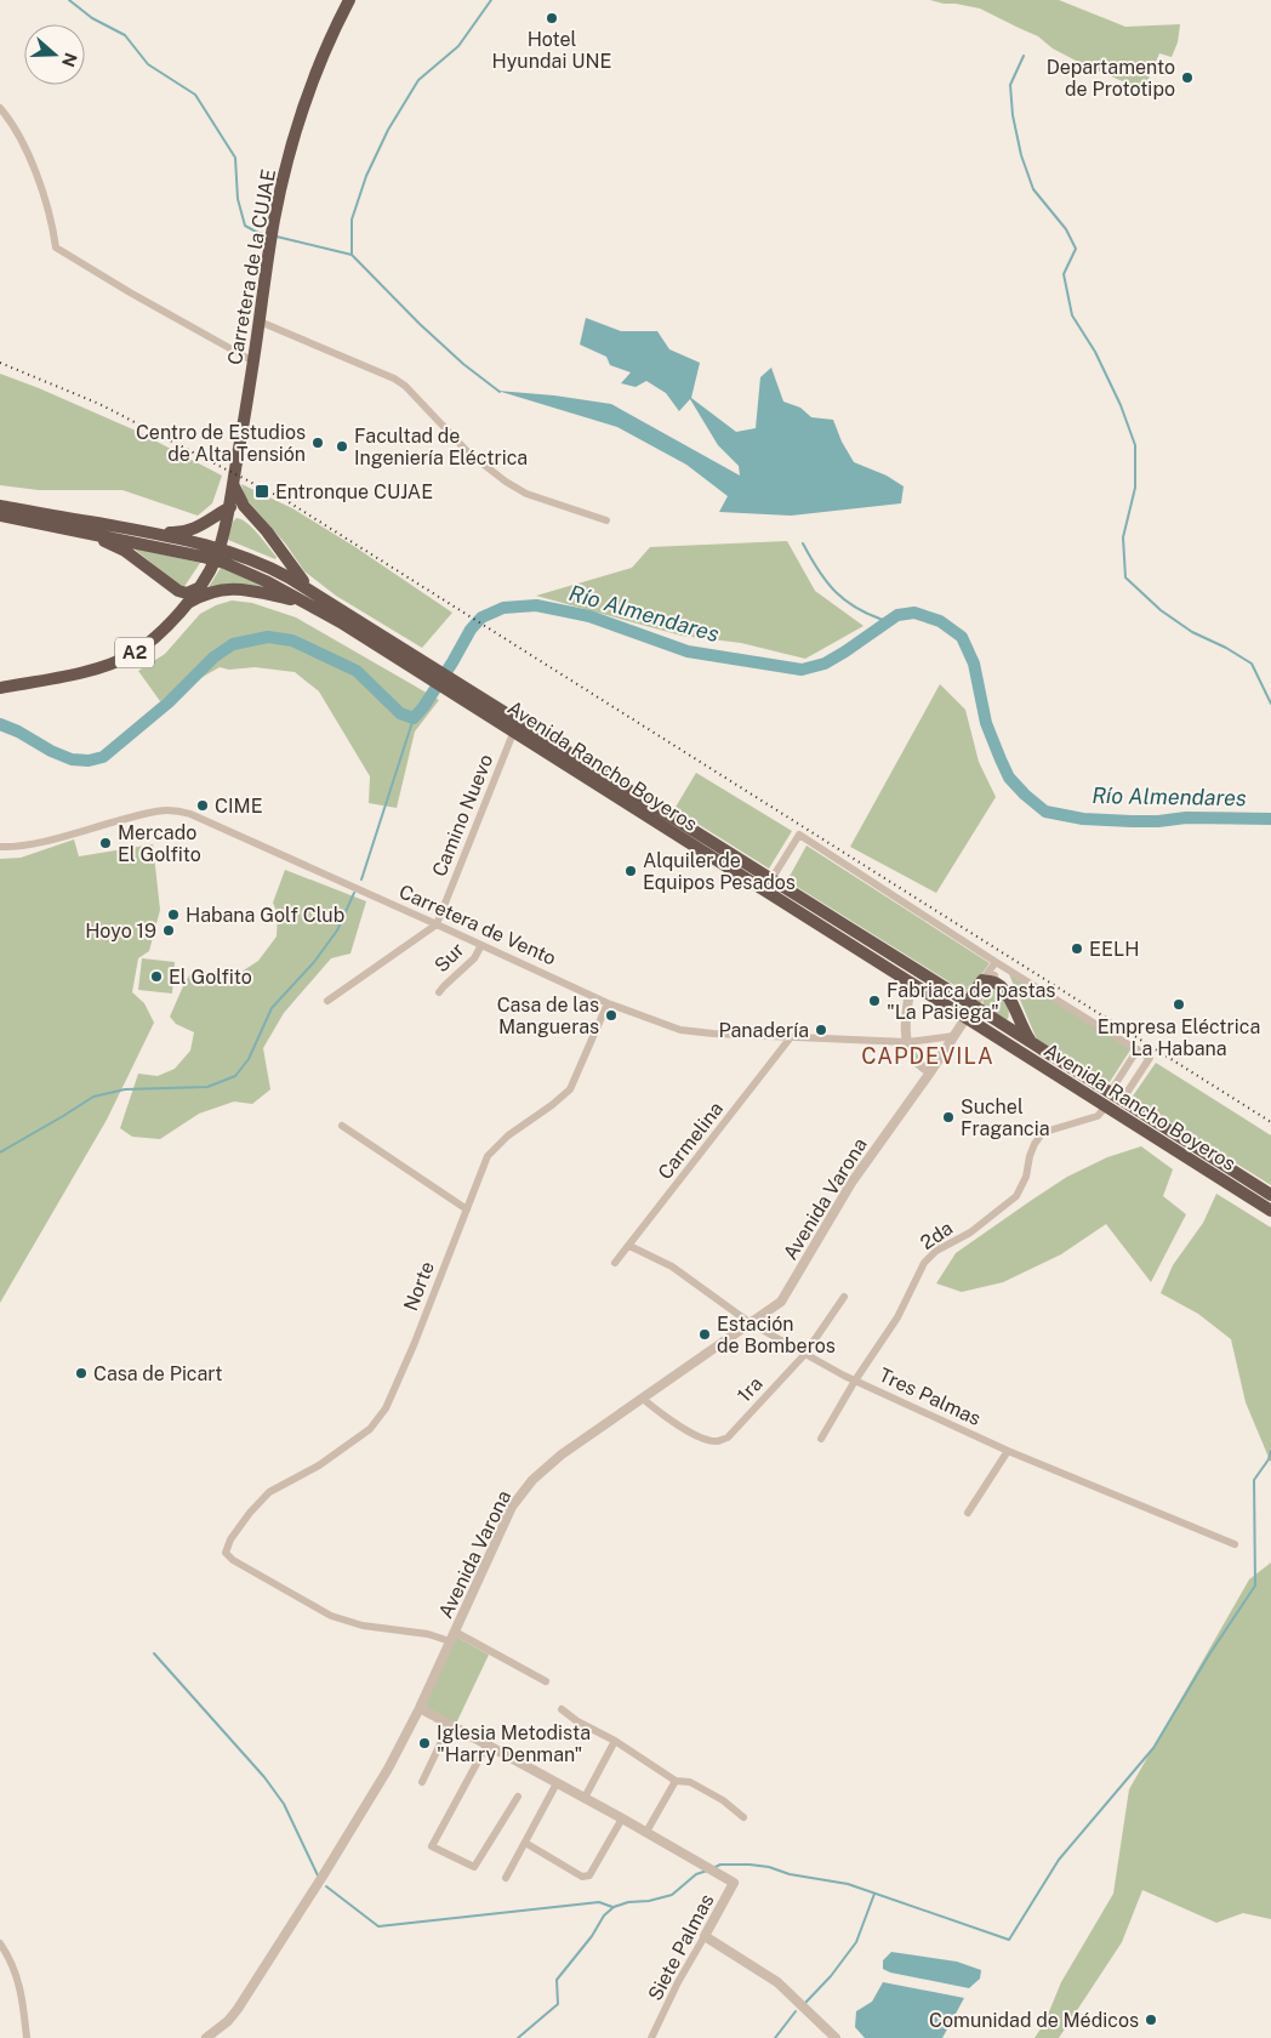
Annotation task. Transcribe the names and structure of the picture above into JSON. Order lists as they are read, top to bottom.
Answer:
{
  "streets": {
    "highway": ["Carretera de la CUJAE", "A2", "Avenida Rancho Boyeros"],
    "street": [
      "Camino Nuevo",
      "Carretera de Vento",
      "Sur",
      "Carmelina",
      "Avenida Varona",
      "2da",
      "Norte",
      "1ra",
      "Tres Palmas",
      "Siete Palmas"
    ]
  },
  "crossings": [
    ["Carretera de la CUJAE", "A2"],
    ["Carretera de la CUJAE", "Avenida Rancho Boyeros"],
    ["A2", "Avenida Rancho Boyeros"],
    ["Avenida Rancho Boyeros", "Camino Nuevo"],
    ["Avenida Rancho Boyeros", "Avenida Varona"],
    ["Avenida Rancho Boyeros", "2da"],
    ["Camino Nuevo", "Carretera de Vento"],
    ["Carretera de Vento", "Sur"],
    ["Carretera de Vento", "Carmelina"],
    ["Carretera de Vento", "Avenida Varona"],
    ["Carretera de Vento", "Norte"],
    ["Carmelina", "Tres Palmas"],
    ["Avenida Varona", "Norte"],
    ["Avenida Varona", "1ra"],
    ["Avenida Varona", "Tres Palmas"],
    ["2da", "Tres Palmas"],
    ["1ra", "Tres Palmas"]
  ],
  "districts": ["CAPDEVILA"],
  "water": ["Río Almendares"],
  "places": {
    "other": [
      "Hotel Hyundai UNE",
      "Departamento de Prototipo",
      "Centro de Estudios de Alta Tensión",
      "Facultad de Ingeniería Eléctrica",
      "CIME",
      "Mercado El Golfito",
      "Alquiler de Equipos Pesados",
      "Habana Golf Club",
      "Hoyo 19",
      "EELH",
      "El Golfito",
      "Fabriaca de pastas \"La Pasiega\"",
      "Empresa Eléctrica La Habana",
      "Casa de las Mangueras",
      "Panadería",
      "Suchel Fragancia",
      "Estación de Bomberos",
      "Casa de Picart",
      "Iglesia Metodista \"Harry Denman\"",
      "Comunidad de Médicos"
    ],
    "transit": ["Entronque CUJAE"]
  },
  "north": "right"
}
